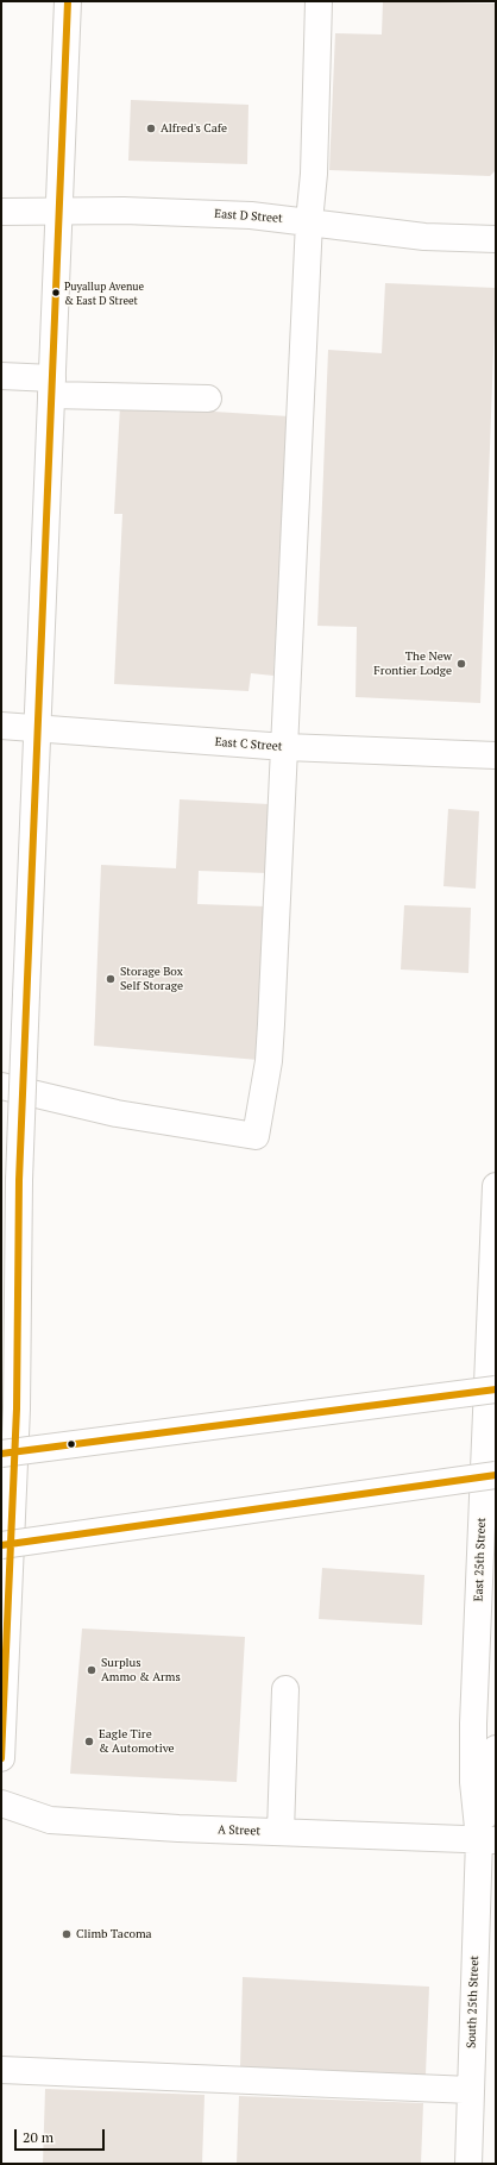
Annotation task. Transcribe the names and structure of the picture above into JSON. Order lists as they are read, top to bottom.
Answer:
{
  "streets": {
    "main road": [
      "East D Street",
      "East C Street",
      "East 25th Street",
      "A Street",
      "South 25th Street"
    ]
  },
  "crossings": [
    ["East 25th Street", "A Street"],
    ["East 25th Street", "South 25th Street"],
    ["A Street", "South 25th Street"]
  ],
  "places": [
    "Alfred's Cafe",
    "Puyallup Avenue & East D Street",
    "The New Frontier Lodge",
    "Storage Box Self Storage",
    "Surplus Ammo & Arms",
    "Eagle Tire & Automotive",
    "Climb Tacoma"
  ],
  "scale_bar": "20 m"
}
